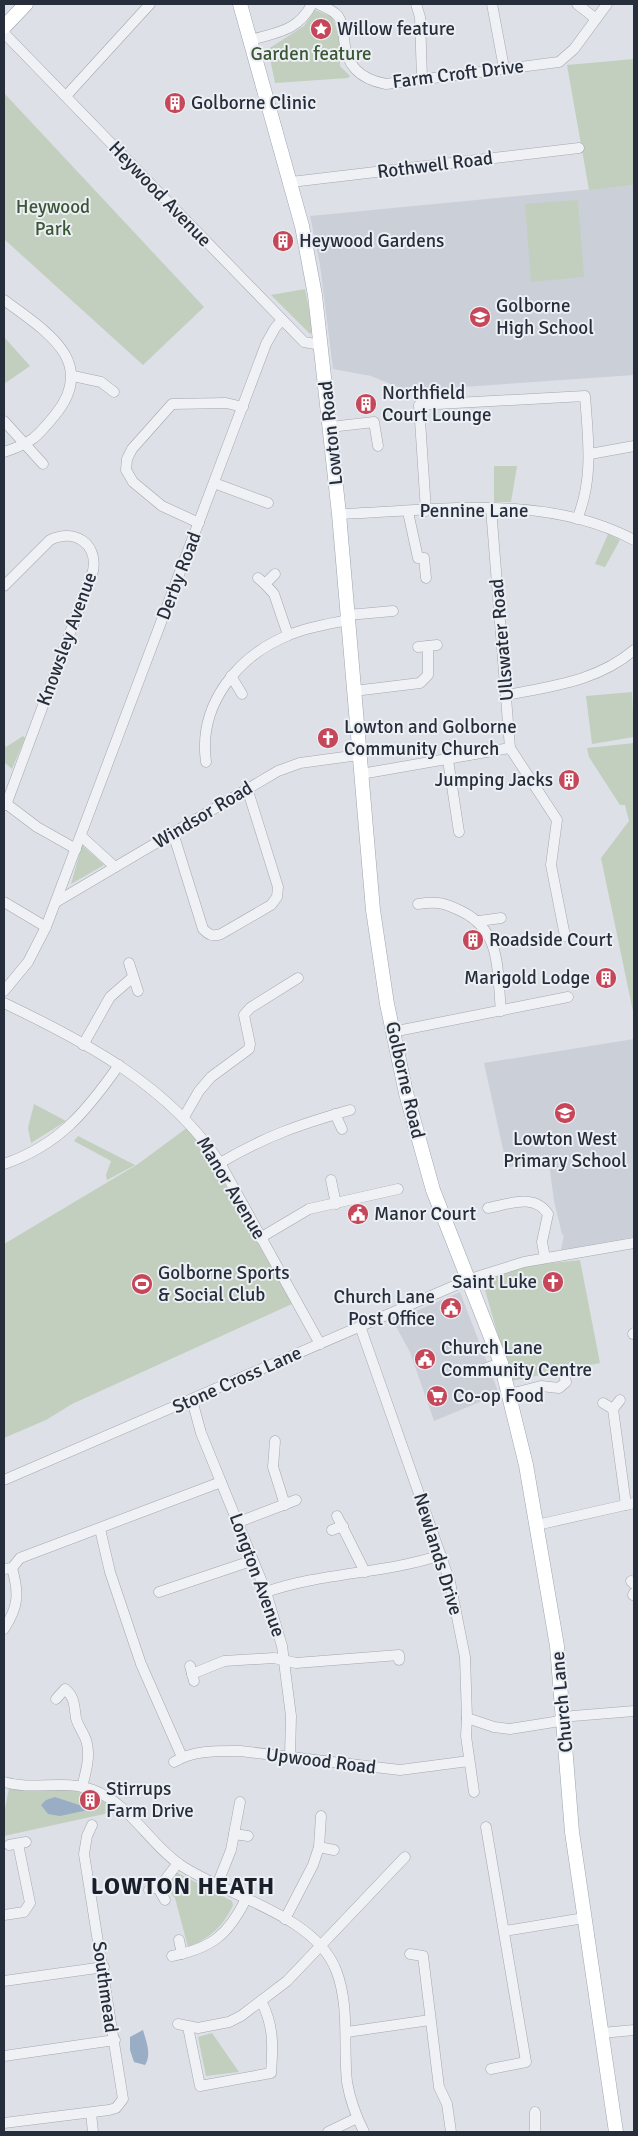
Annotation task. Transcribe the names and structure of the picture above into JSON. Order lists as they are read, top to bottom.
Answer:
{
  "streets": {
    "main road": ["Lowton Road", "Golborne Road", "Church Lane"],
    "street": [
      "Farm Croft Drive",
      "Rothwell Road",
      "Heywood Avenue",
      "Pennine Lane",
      "Derby Road",
      "Knowsley Avenue",
      "Ullswater Road",
      "Windsor Road",
      "Manor Avenue",
      "Stone Cross Lane",
      "Newlands Drive",
      "Longton Avenue",
      "Upwood Road",
      "Southmead"
    ]
  },
  "crossings": [
    ["Rothwell Road", "Lowton Road"],
    ["Heywood Avenue", "Lowton Road"],
    ["Heywood Avenue", "Derby Road"],
    ["Lowton Road", "Pennine Lane"],
    ["Lowton Road", "Windsor Road"],
    ["Lowton Road", "Golborne Road"],
    ["Pennine Lane", "Ullswater Road"],
    ["Derby Road", "Windsor Road"],
    ["Golborne Road", "Stone Cross Lane"],
    ["Golborne Road", "Church Lane"],
    ["Manor Avenue", "Stone Cross Lane"],
    ["Stone Cross Lane", "Newlands Drive"],
    ["Stone Cross Lane", "Longton Avenue"],
    ["Stone Cross Lane", "Church Lane"],
    ["Newlands Drive", "Upwood Road"],
    ["Longton Avenue", "Upwood Road"]
  ],
  "districts": ["LOWTON HEATH"],
  "parks": ["Garden feature", "Heywood Park"],
  "places": {
    "place": ["Willow feature"],
    "building": [
      "Golborne Clinic",
      "Heywood Gardens",
      "Northfield Court Lounge",
      "Jumping Jacks",
      "Roadside Court",
      "Marigold Lodge",
      "Stirrups Farm Drive"
    ],
    "school or university": ["Golborne High School", "Lowton West Primary School"],
    "church": ["Lowton and Golborne Community Church", "Saint Luke"],
    "public building": ["Manor Court", "Church Lane Post Office", "Church Lane Community Centre"],
    "sports": ["Golborne Sports & Social Club"],
    "supermarket": ["Co-op Food"]
  }
}
